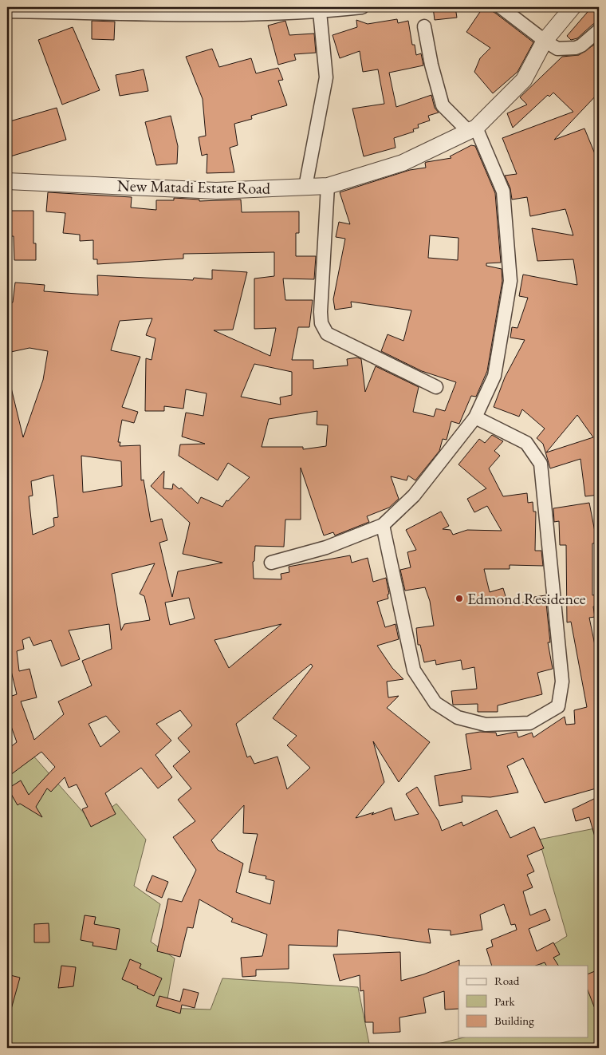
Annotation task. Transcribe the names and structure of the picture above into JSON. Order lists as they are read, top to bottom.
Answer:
{
  "streets": {
    "street": ["New Matadi Estate Road"]
  },
  "places": ["Edmond Residence"],
  "legend": ["Road", "Park", "Building"]
}
